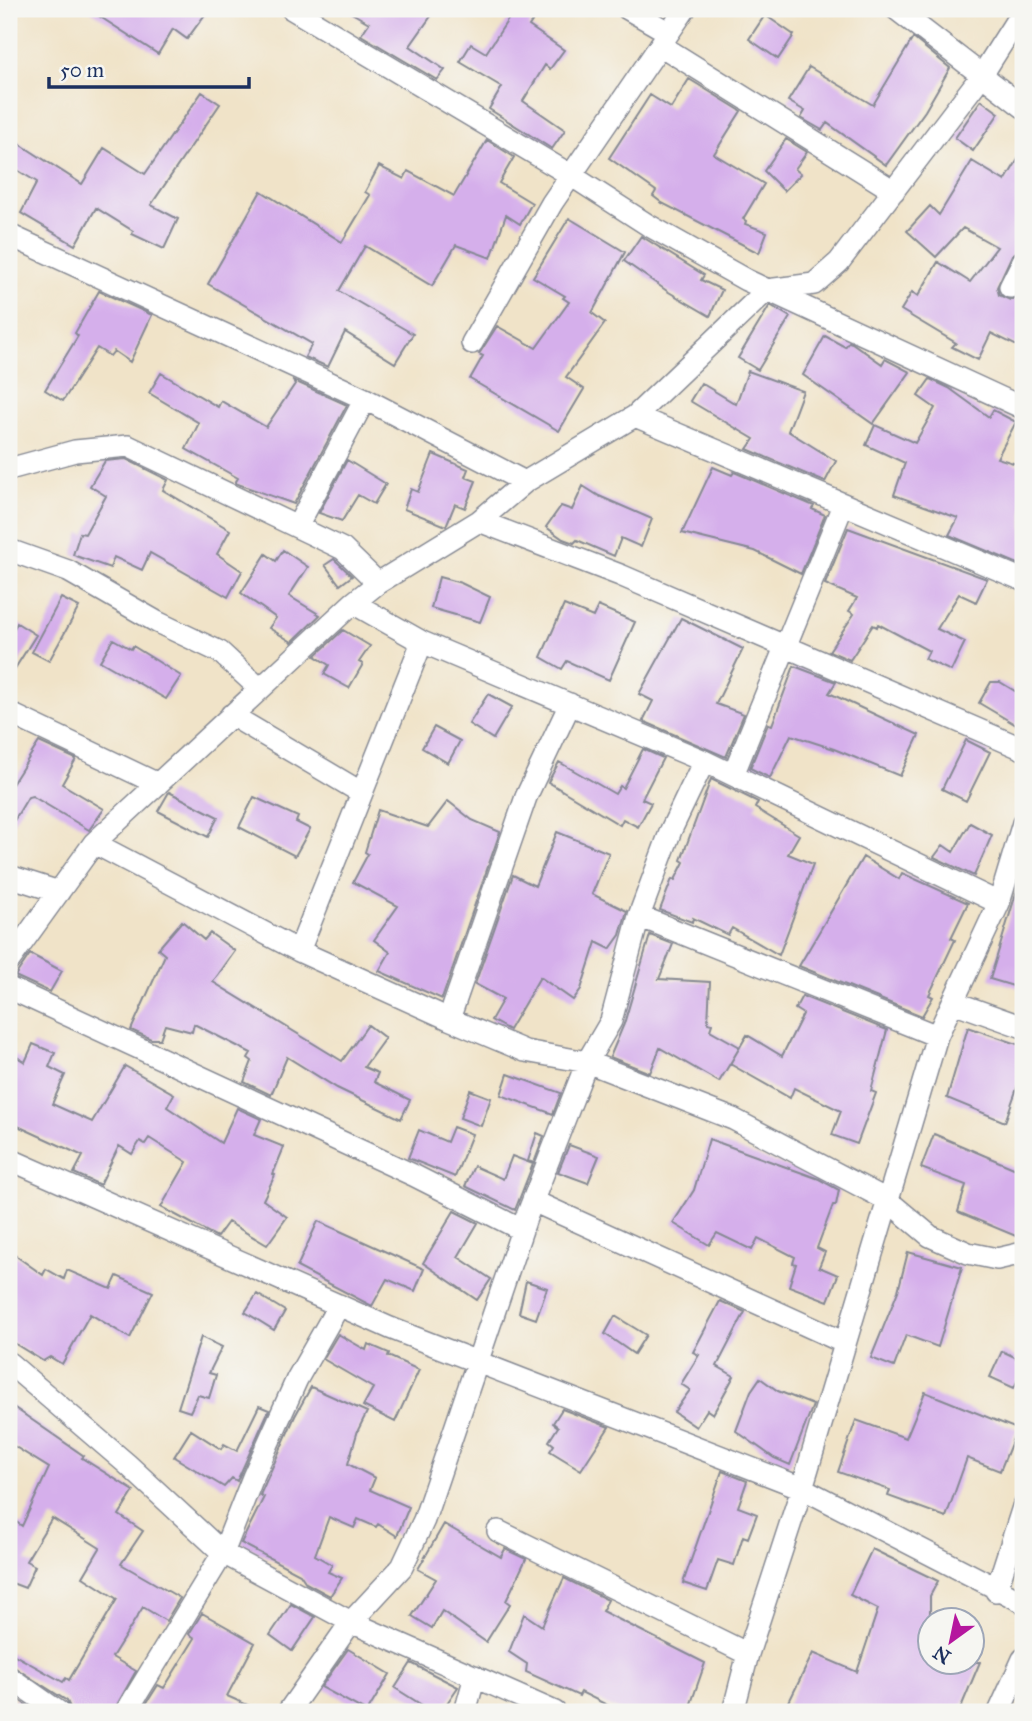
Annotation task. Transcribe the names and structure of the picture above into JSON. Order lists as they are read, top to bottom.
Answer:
{
  "scale_bar": "50 m",
  "north": "bottom left"
}
